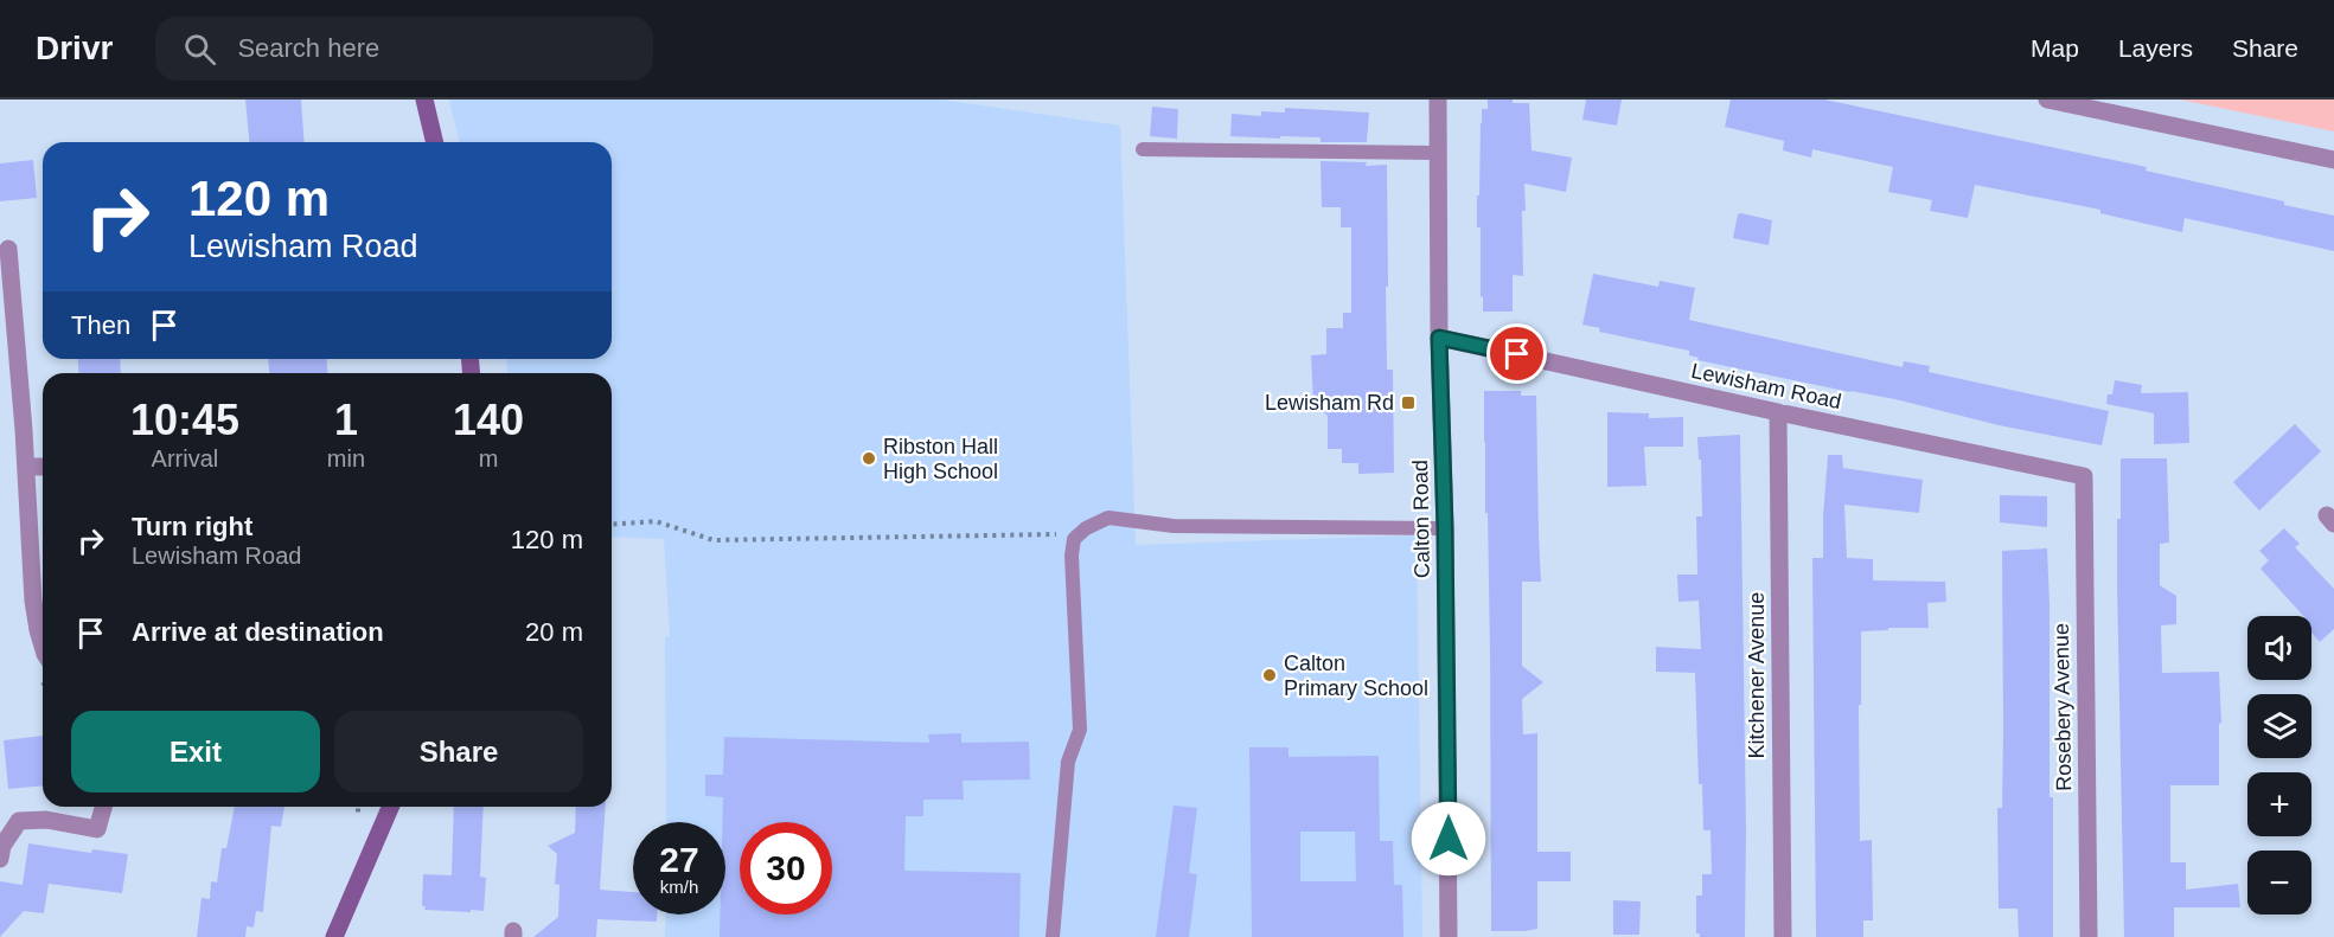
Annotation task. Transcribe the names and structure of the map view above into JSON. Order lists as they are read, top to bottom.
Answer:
{
  "streets": {
    "street": [
      "Lewisham Road",
      "Calton Road",
      "Kitchener Avenue",
      "Rosebery Avenue"
    ]
  },
  "crossings": [
    ["Lewisham Road", "Calton Road"],
    ["Lewisham Road", "Kitchener Avenue"],
    ["Lewisham Road", "Rosebery Avenue"]
  ],
  "places": {
    "transit": ["Lewisham Rd"],
    "other": ["Ribston Hall High School", "Calton Primary School"]
  },
  "page": {
    "header": "Drivr",
    "search": "Search here",
    "nav": ["Map", "Layers", "Share"],
    "turn": ["120 m", "Lewisham Road"],
    "then": "Then",
    "eta": [
      "10:45",
      "Arrival",
      "1",
      "min",
      "140",
      "m"
    ],
    "list": [
      {
        "name": "Turn right",
        "note": "Lewisham Road",
        "value": "120 m"
      },
      {
        "name": "Arrive at destination",
        "value": "20 m"
      }
    ],
    "map_buttons": ["+", "−"],
    "buttons": ["Exit", "Share"],
    "speed": "27 km/h",
    "limit": "30"
  }
}
